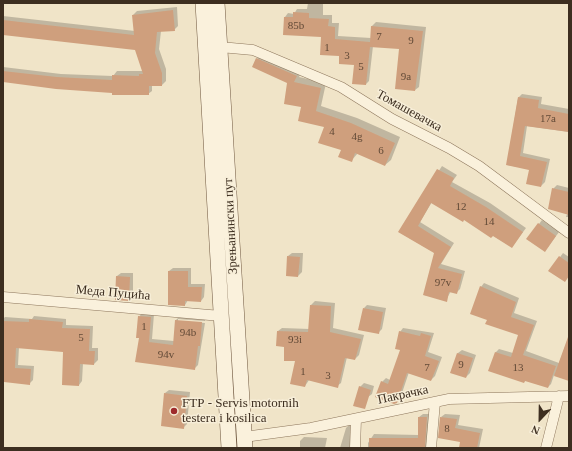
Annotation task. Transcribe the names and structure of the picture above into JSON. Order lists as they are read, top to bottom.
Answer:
{
  "streets": {
    "main road": ["Зрењанински пут"],
    "street": ["Томашевачка", "Меда Пуцића", "Пакрачка"]
  },
  "crossings": [
    ["Томашевачка", "Зрењанински пут"],
    ["Зрењанински пут", "Меда Пуцића"],
    ["Зрењанински пут", "Пакрачка"]
  ],
  "places": ["FTP - Servis motornih testera i kosilica"],
  "house_numbers": [
    "85b",
    "7",
    "9",
    "1",
    "3",
    "5",
    "9a",
    "17a",
    "4",
    "4g",
    "6",
    "12",
    "14",
    "97v",
    "1",
    "94b",
    "5",
    "93i",
    "94v",
    "9",
    "7",
    "13",
    "1",
    "3",
    "8"
  ],
  "north": "bottom"
}
